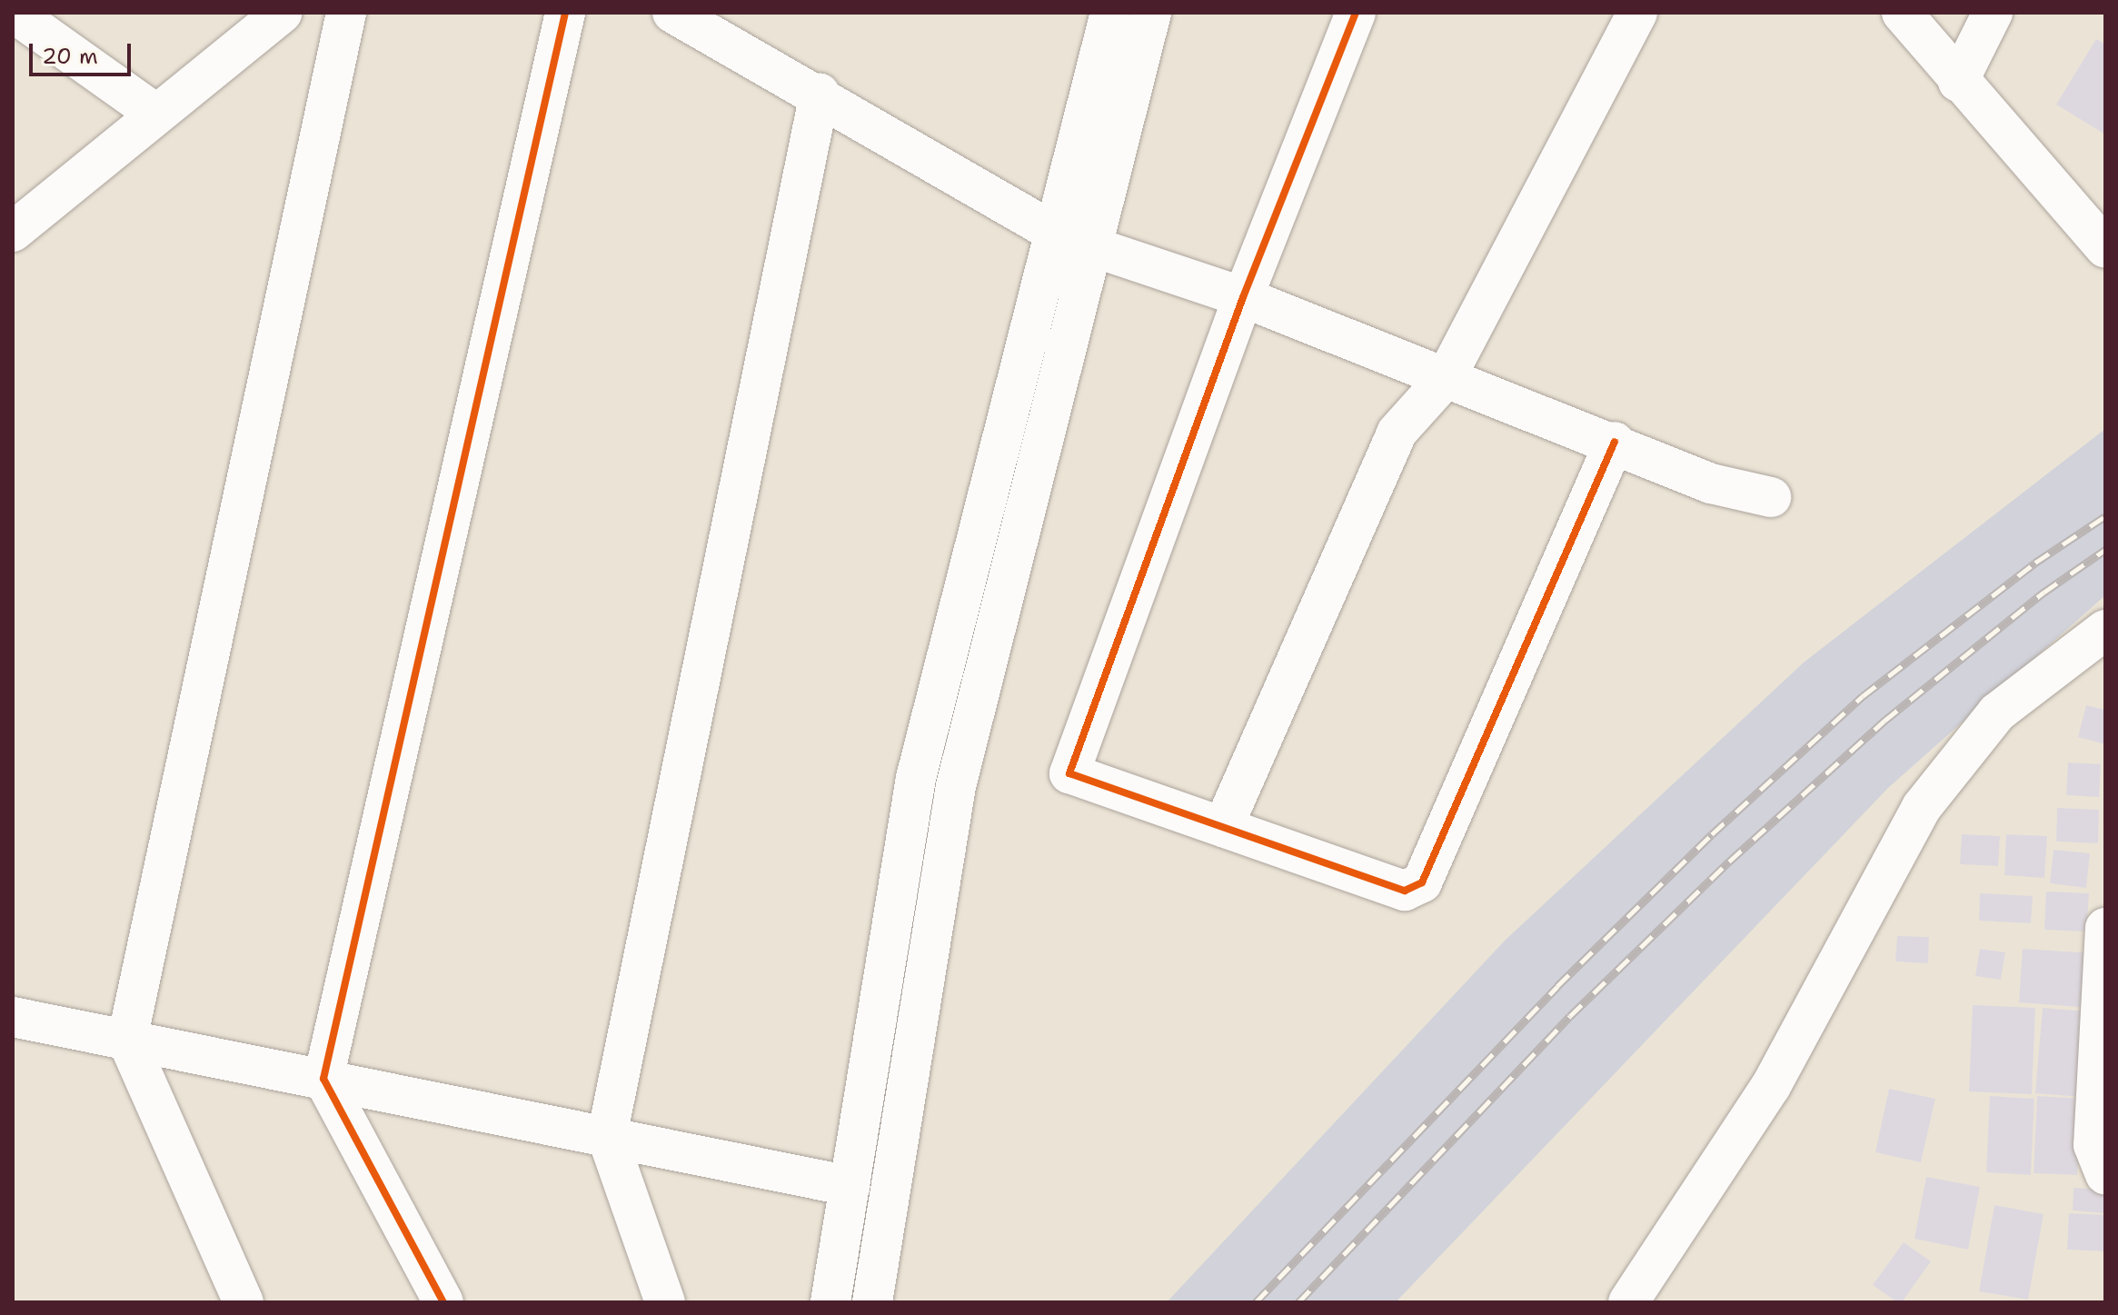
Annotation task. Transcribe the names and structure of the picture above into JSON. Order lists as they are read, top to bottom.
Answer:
{
  "scale_bar": "20 m"
}
